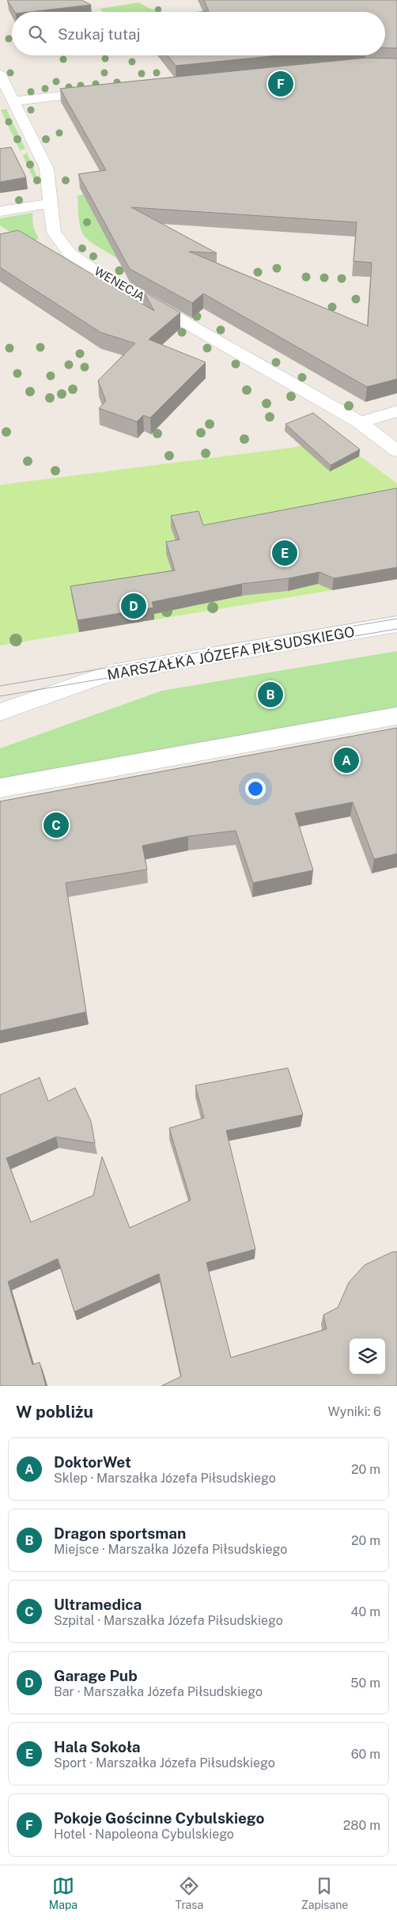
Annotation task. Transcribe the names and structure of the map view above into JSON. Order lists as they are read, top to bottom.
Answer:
{
  "streets": {
    "street": ["WENECJA", "MARSZAŁKA JÓZEFA PIŁSUDSKIEGO"]
  },
  "page": {
    "search": "Szukaj tutaj",
    "pins": [
      "F",
      "E",
      "D",
      "B",
      "A",
      "C"
    ],
    "heading": ["W pobliżu", "Wyniki: 6"],
    "list": [
      {
        "mark": "A",
        "name": "DoktorWet",
        "note": "Sklep · Marszałka Józefa Piłsudskiego",
        "value": "20 m"
      },
      {
        "mark": "B",
        "name": "Dragon sportsman",
        "note": "Miejsce · Marszałka Józefa Piłsudskiego",
        "value": "20 m"
      },
      {
        "mark": "C",
        "name": "Ultramedica",
        "note": "Szpital · Marszałka Józefa Piłsudskiego",
        "value": "40 m"
      },
      {
        "mark": "D",
        "name": "Garage Pub",
        "note": "Bar · Marszałka Józefa Piłsudskiego",
        "value": "50 m"
      },
      {
        "mark": "E",
        "name": "Hala Sokoła",
        "note": "Sport · Marszałka Józefa Piłsudskiego",
        "value": "60 m"
      },
      {
        "mark": "F",
        "name": "Pokoje Gościnne Cybulskiego",
        "note": "Hotel · Napoleona Cybulskiego",
        "value": "280 m"
      }
    ],
    "nav": ["Mapa", "Trasa", "Zapisane"]
  }
}
